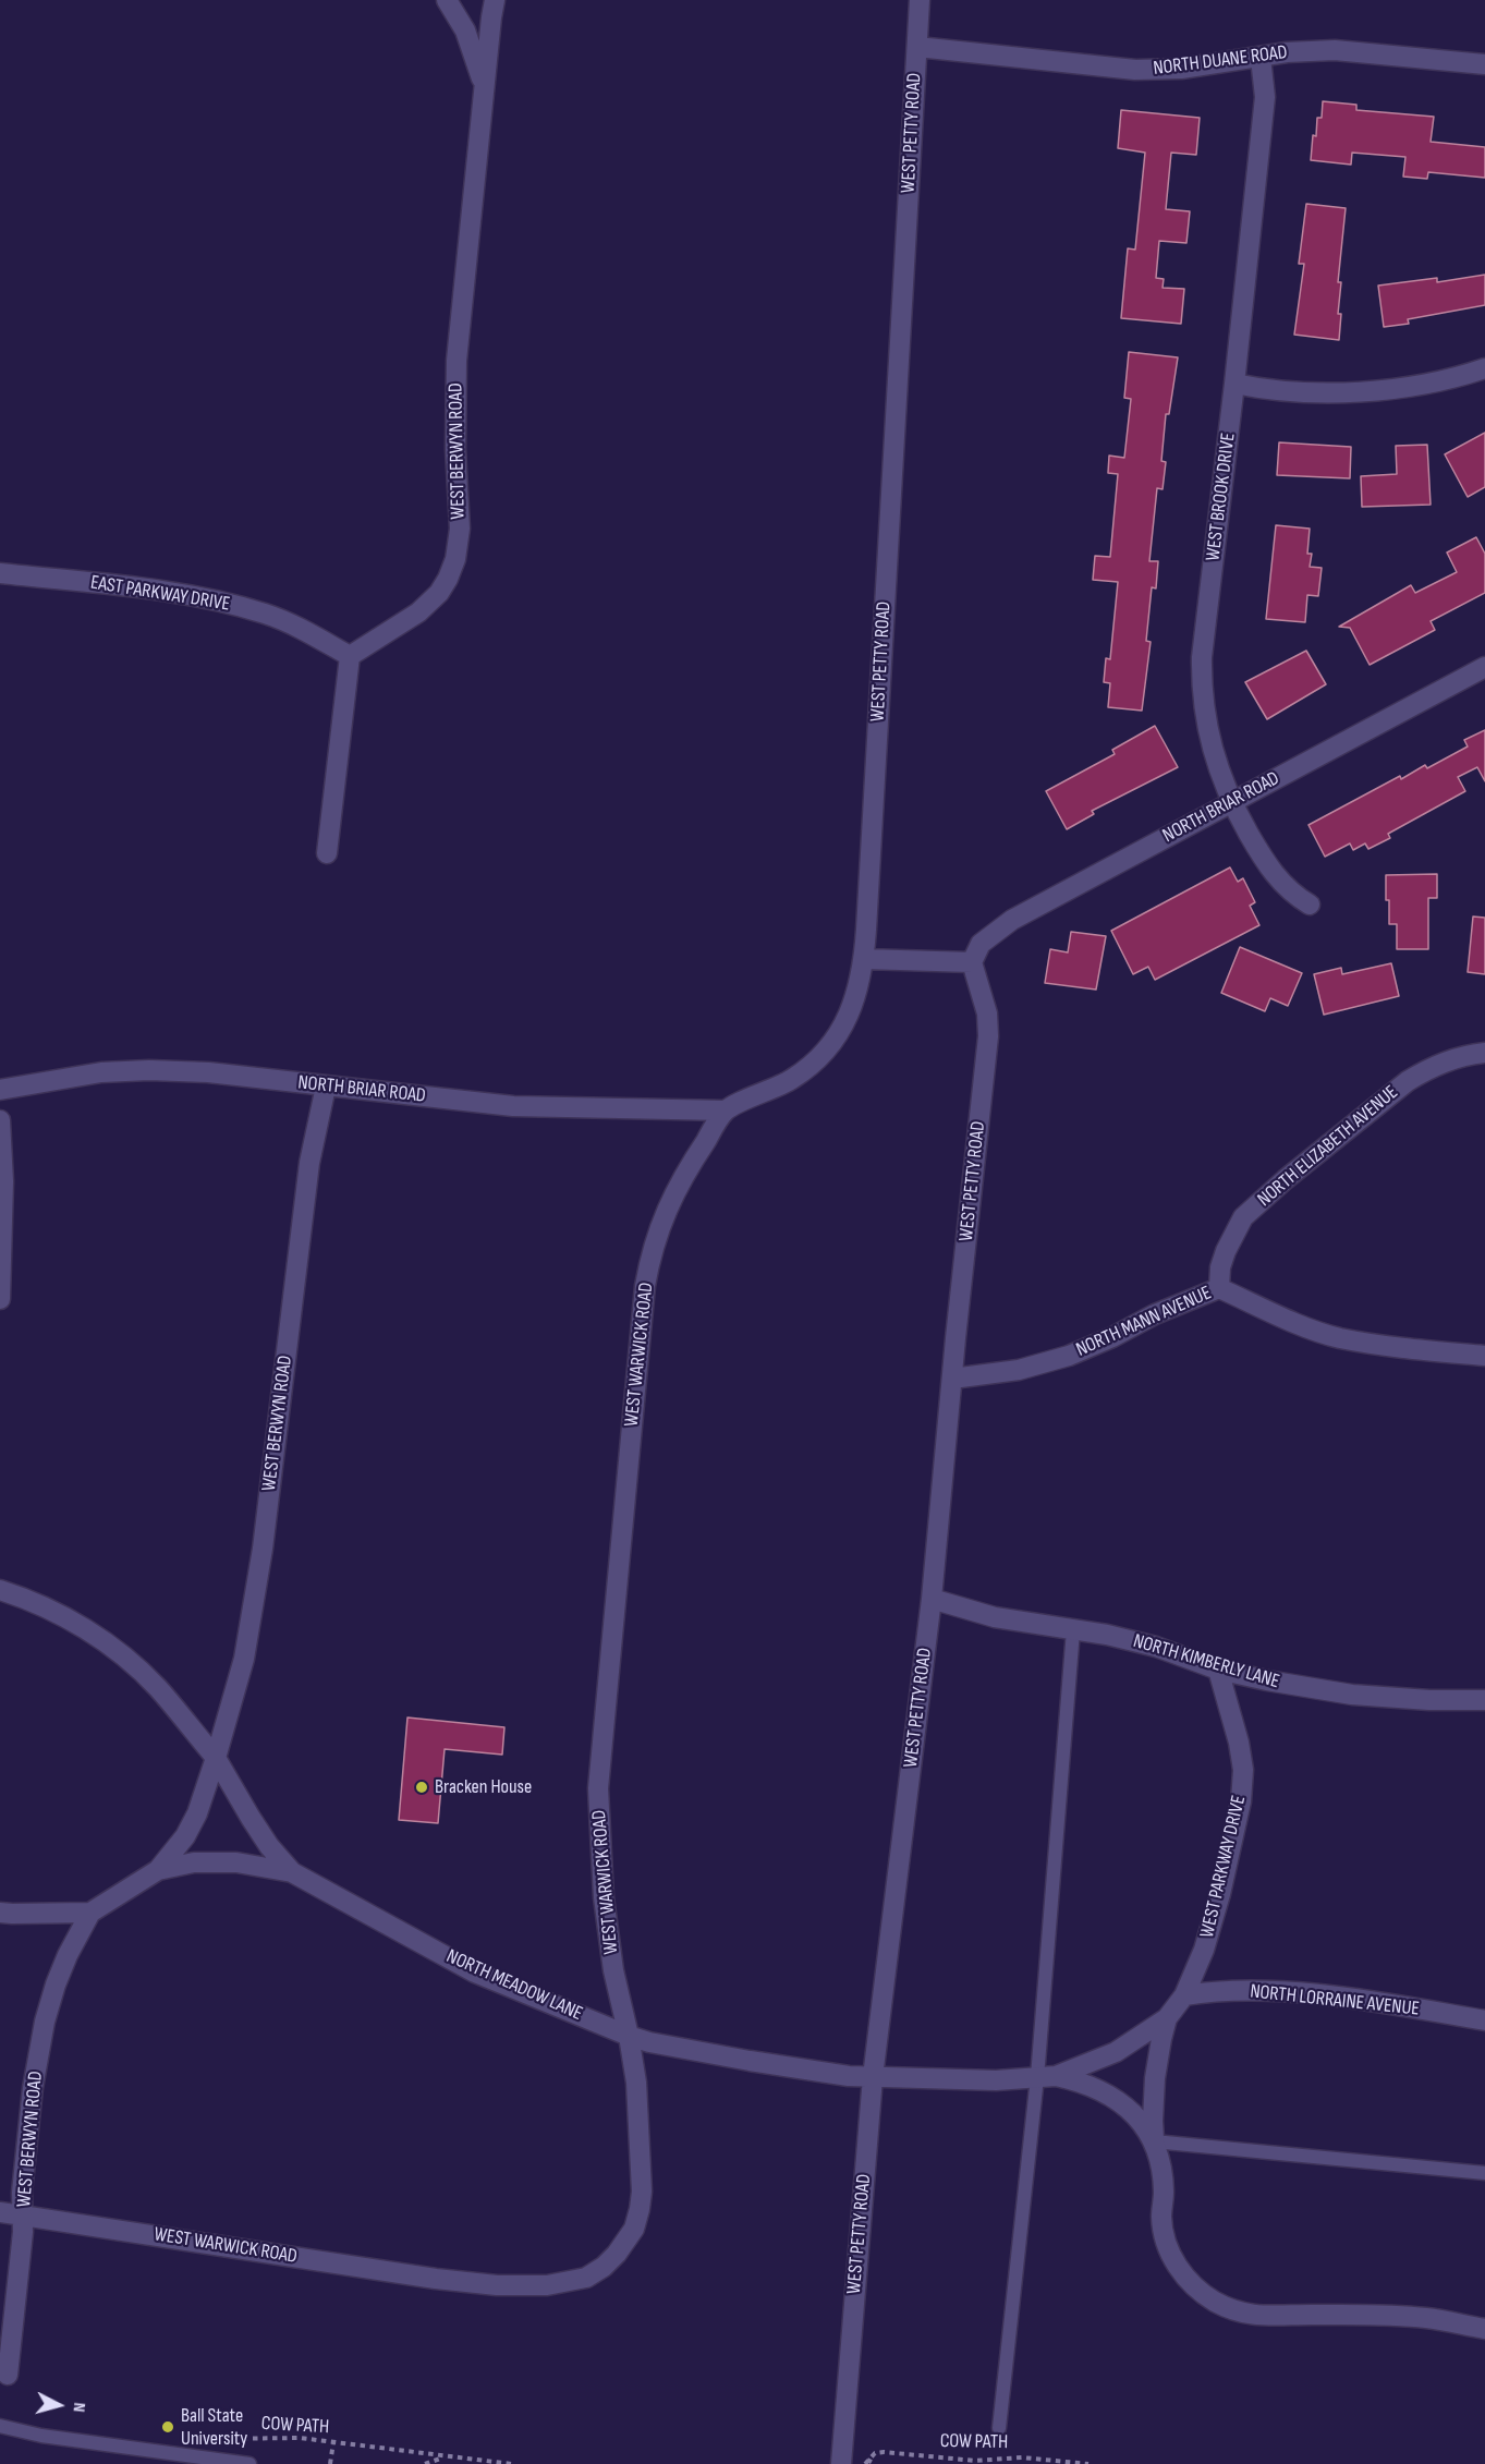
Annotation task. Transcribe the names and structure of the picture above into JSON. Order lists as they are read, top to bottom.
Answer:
{
  "streets": {
    "street": [
      "NORTH DUANE ROAD",
      "WEST PETTY ROAD",
      "WEST BERWYN ROAD",
      "WEST BROOK DRIVE",
      "EAST PARKWAY DRIVE",
      "NORTH BRIAR ROAD",
      "NORTH ELIZABETH AVENUE",
      "NORTH MANN AVENUE",
      "WEST WARWICK ROAD",
      "NORTH KIMBERLY LANE",
      "WEST PARKWAY DRIVE",
      "NORTH MEADOW LANE",
      "NORTH LORRAINE AVENUE"
    ],
    "path": ["COW PATH"]
  },
  "crossings": [
    ["NORTH DUANE ROAD", "WEST PETTY ROAD"],
    ["NORTH DUANE ROAD", "WEST BROOK DRIVE"],
    ["WEST PETTY ROAD", "NORTH BRIAR ROAD"],
    ["WEST PETTY ROAD", "NORTH MANN AVENUE"],
    ["WEST PETTY ROAD", "NORTH KIMBERLY LANE"],
    ["WEST PETTY ROAD", "NORTH MEADOW LANE"],
    ["WEST BERWYN ROAD", "EAST PARKWAY DRIVE"],
    ["WEST BERWYN ROAD", "NORTH BRIAR ROAD"],
    ["WEST BERWYN ROAD", "WEST WARWICK ROAD"],
    ["WEST BERWYN ROAD", "NORTH MEADOW LANE"],
    ["WEST BROOK DRIVE", "NORTH BRIAR ROAD"],
    ["NORTH BRIAR ROAD", "WEST WARWICK ROAD"],
    ["NORTH ELIZABETH AVENUE", "NORTH MANN AVENUE"],
    ["WEST WARWICK ROAD", "NORTH MEADOW LANE"],
    ["NORTH KIMBERLY LANE", "WEST PARKWAY DRIVE"],
    ["WEST PARKWAY DRIVE", "NORTH MEADOW LANE"],
    ["WEST PARKWAY DRIVE", "NORTH LORRAINE AVENUE"]
  ],
  "places": ["Bracken House", "Ball State University"],
  "north": "right"
}
